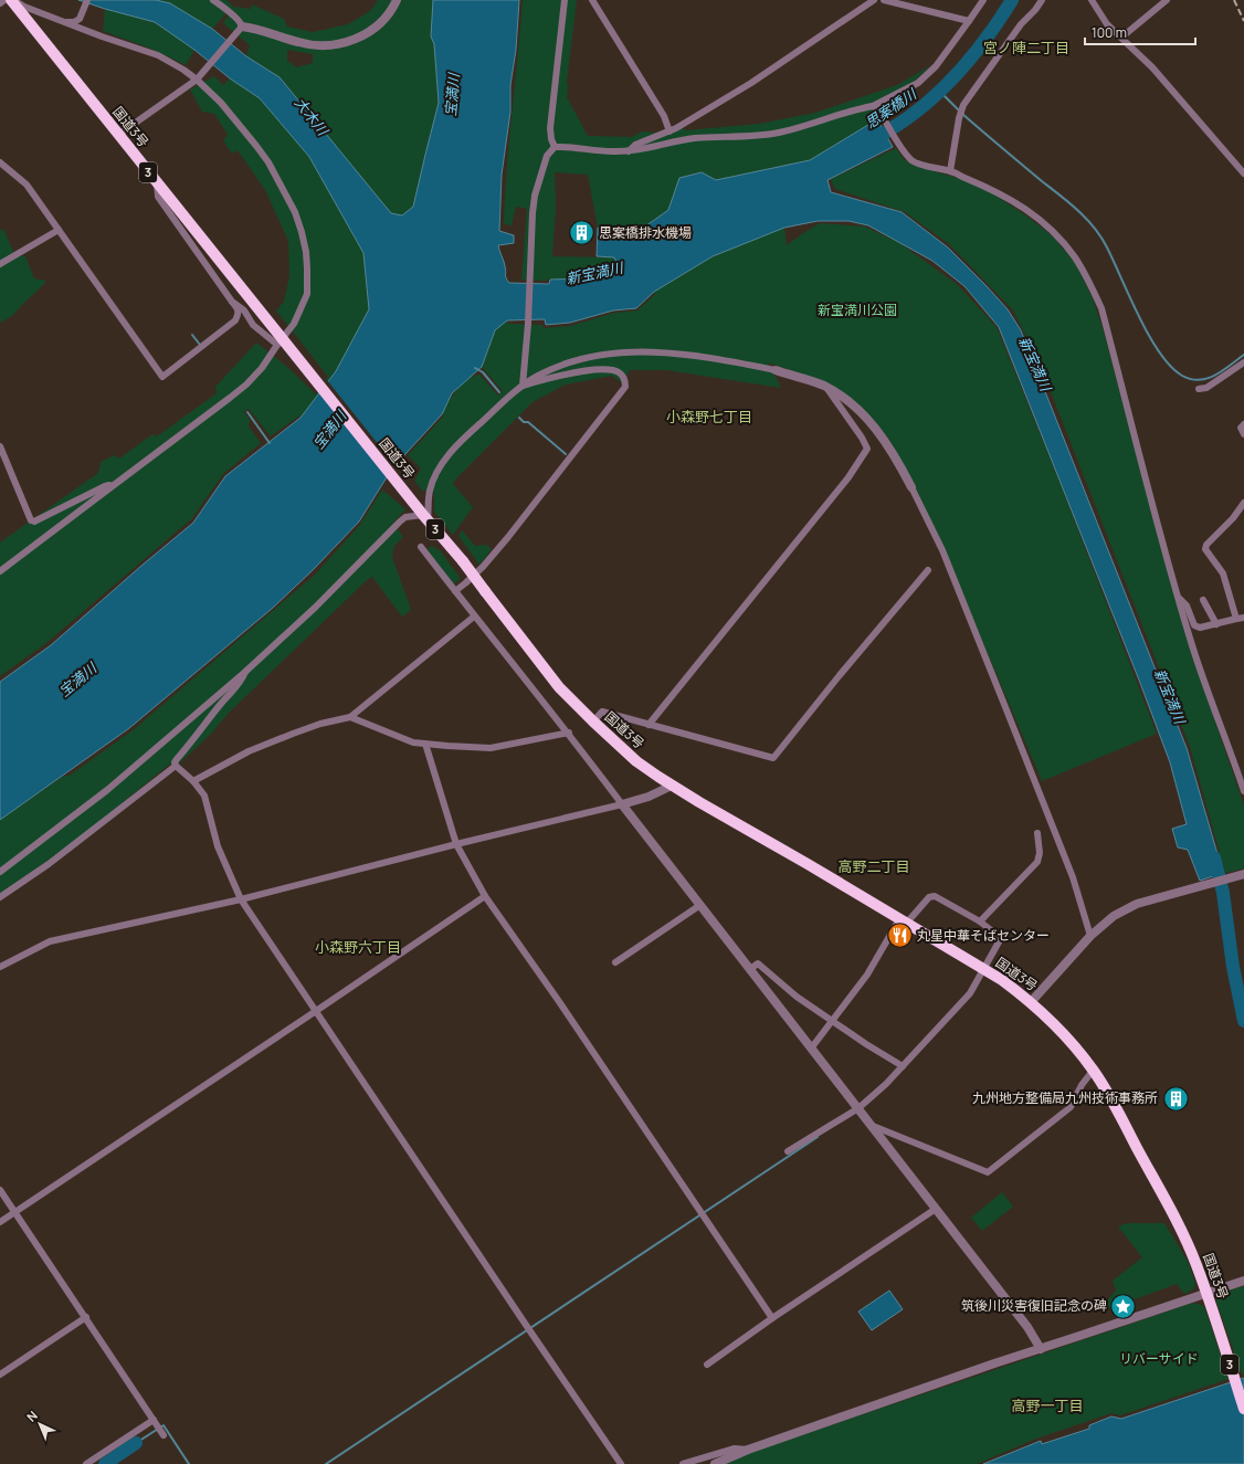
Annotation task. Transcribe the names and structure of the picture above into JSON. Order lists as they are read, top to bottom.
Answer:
{
  "streets": {
    "highway": ["国道3号", "3"]
  },
  "districts": [
    "宮ノ陣二丁目",
    "小森野七丁目",
    "高野二丁目",
    "小森野六丁目",
    "高野一丁目"
  ],
  "water": [
    "宝満川",
    "思案橋川",
    "大木川",
    "新宝満川"
  ],
  "parks": ["新宝満川公園", "リバーサイド"],
  "places": {
    "building": ["思案橋排水機場", "九州地方整備局九州技術事務所"],
    "restaurant": ["丸星中華そばセンター"],
    "place": ["筑後川災害復旧記念の碑"]
  },
  "scale_bar": "100 m",
  "north": "top left"
}
